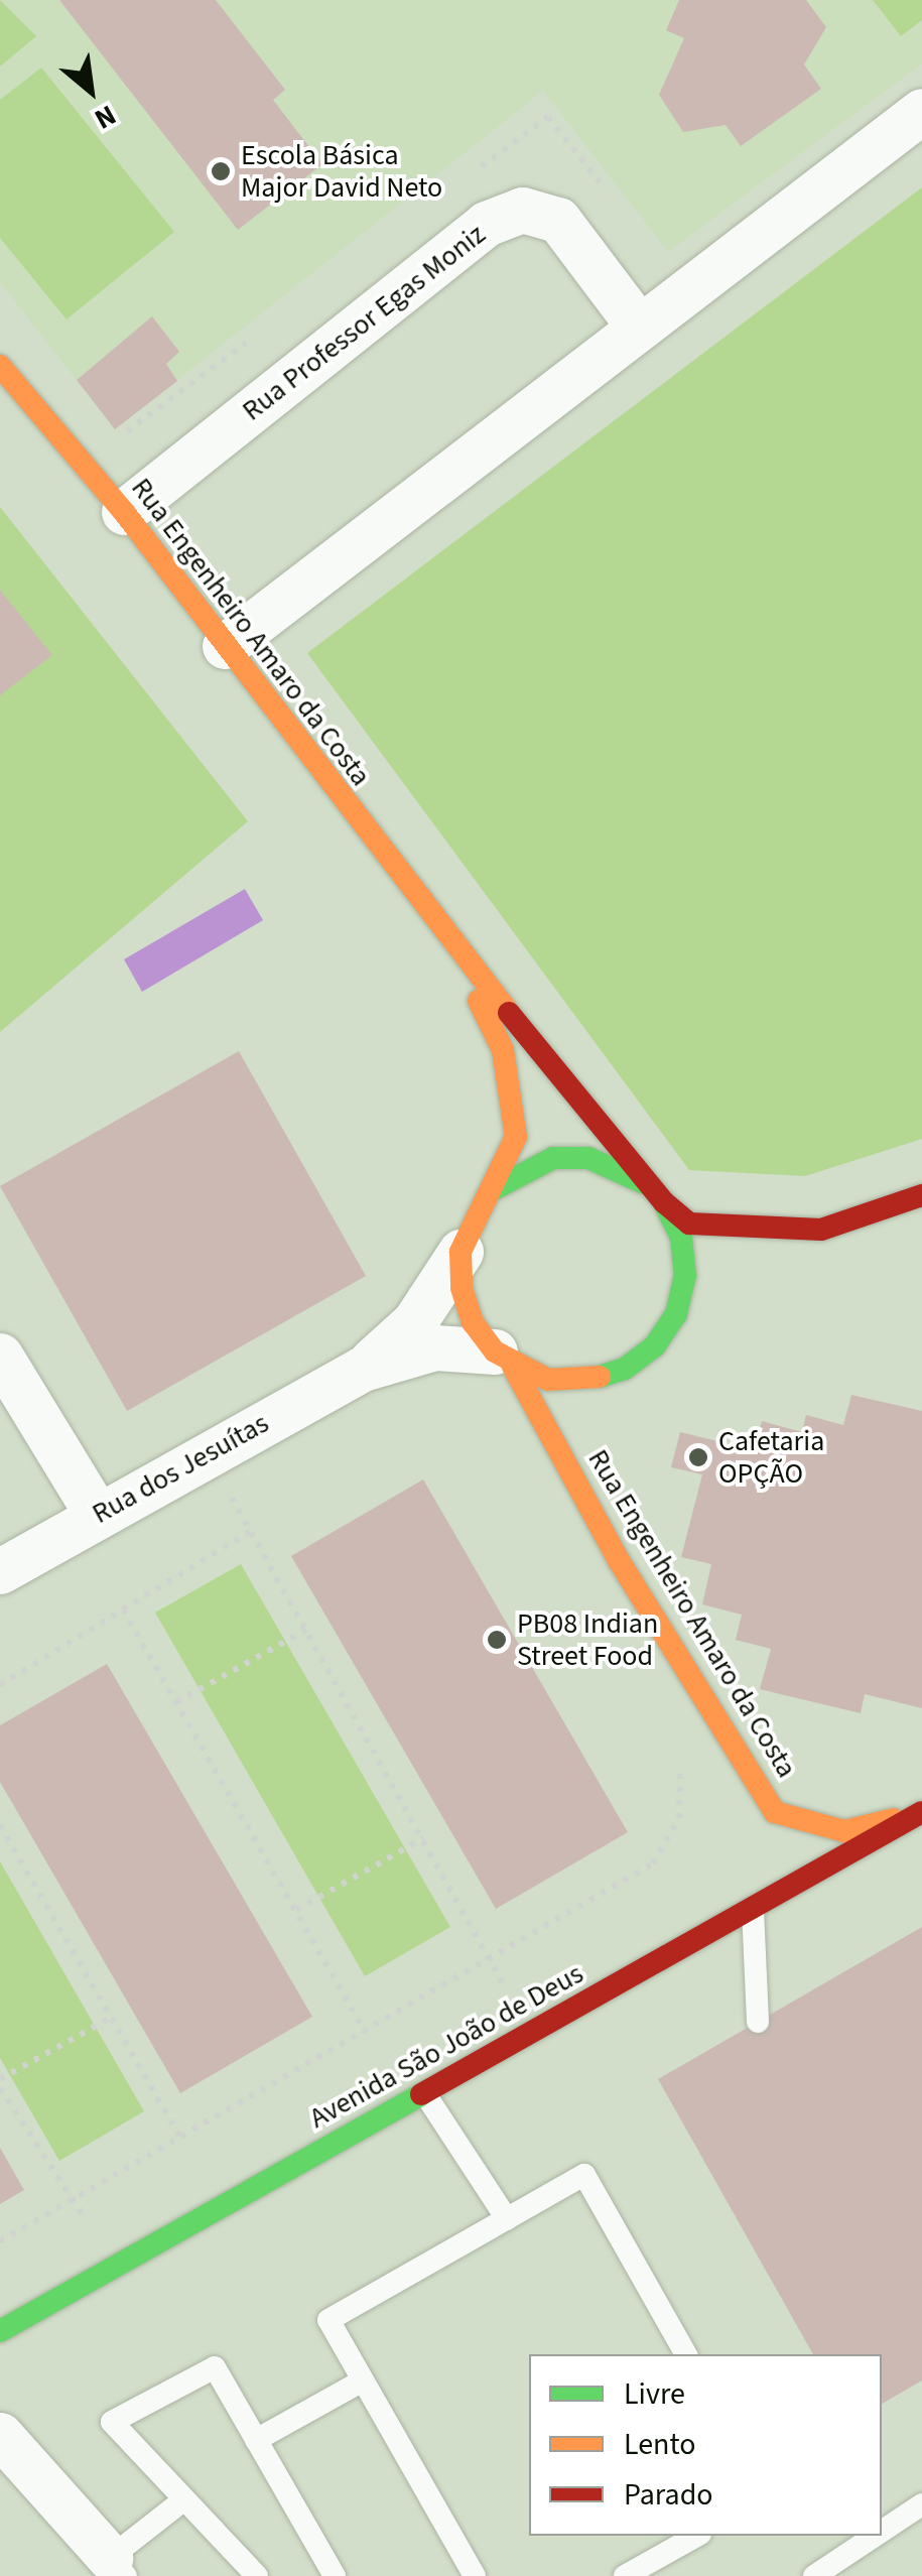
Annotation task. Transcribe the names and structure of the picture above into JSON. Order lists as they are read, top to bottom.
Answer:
{
  "streets": {
    "street": [
      "Rua Professor Egas Moniz",
      "Rua Engenheiro Amaro da Costa",
      "Rua dos Jesuítas",
      "Avenida São João de Deus"
    ]
  },
  "crossings": [
    ["Rua Professor Egas Moniz", "Rua Engenheiro Amaro da Costa"],
    ["Rua Engenheiro Amaro da Costa", "Avenida São João de Deus"]
  ],
  "places": ["Escola Básica Major David Neto", "Cafetaria OPÇÃO", "PB08 Indian Street Food"],
  "legend": ["Livre", "Lento", "Parado"],
  "north": "bottom right"
}
